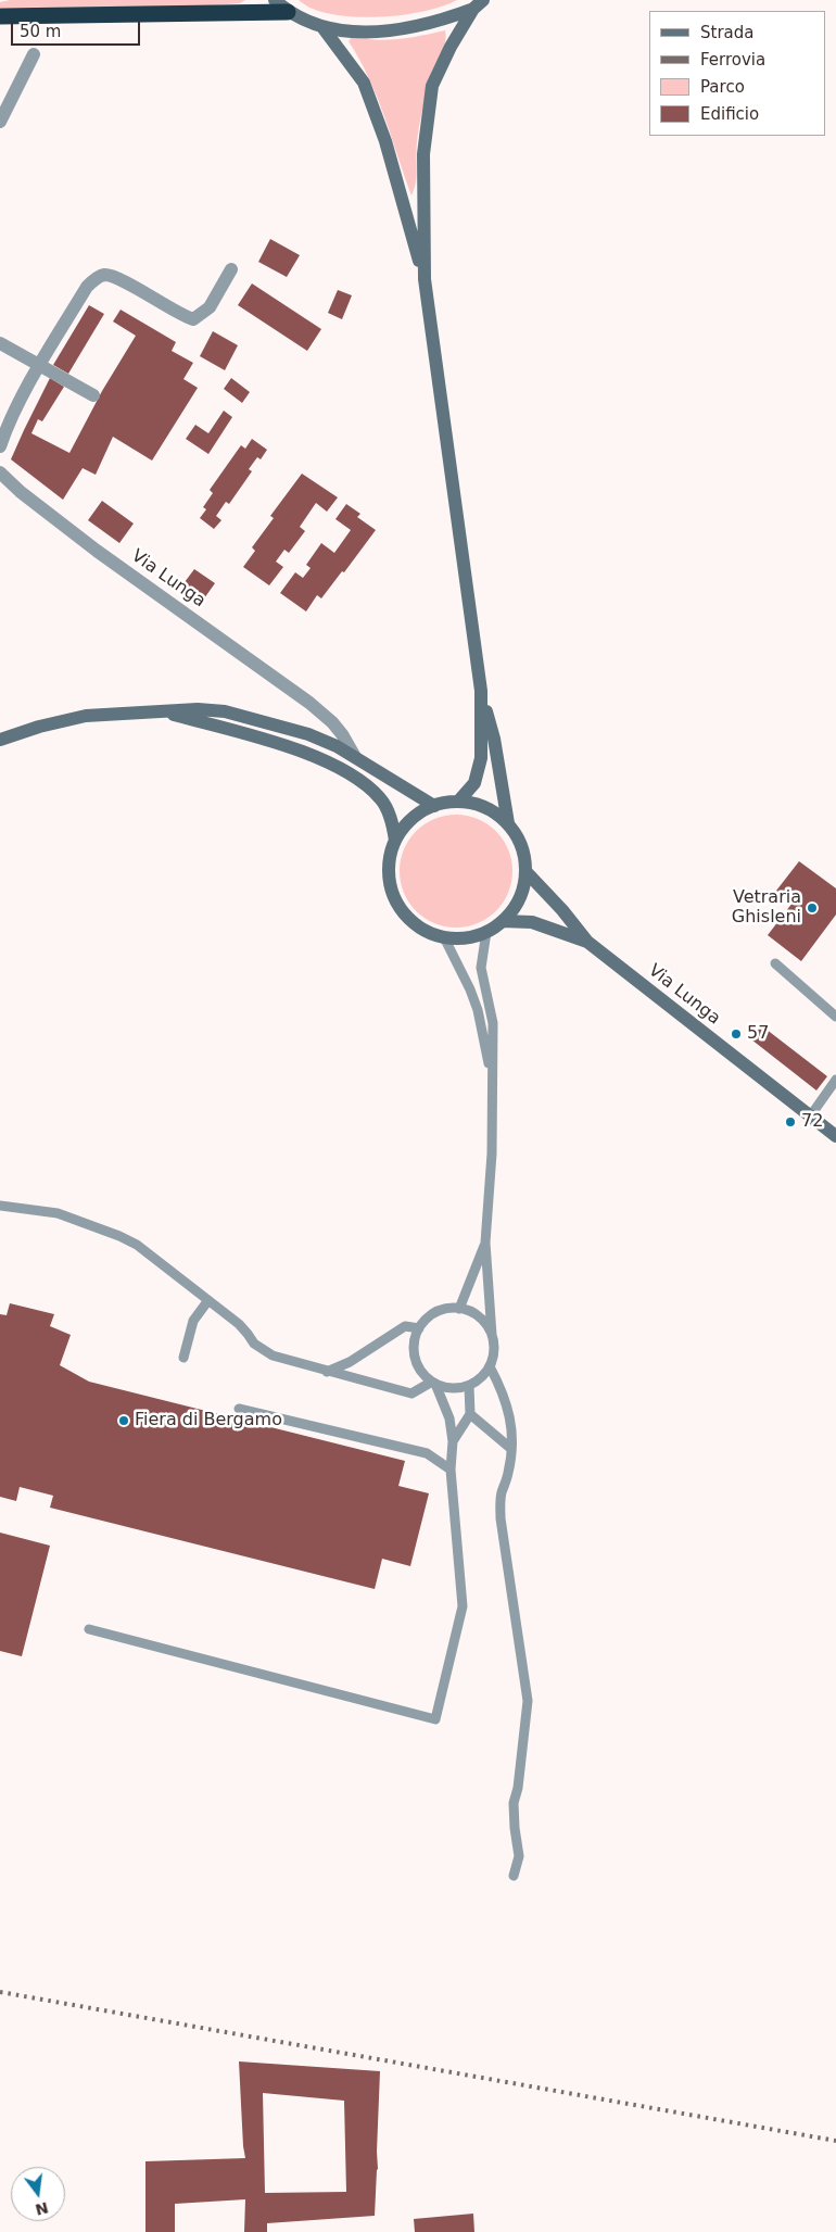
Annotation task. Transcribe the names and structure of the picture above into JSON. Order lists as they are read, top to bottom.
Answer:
{
  "streets": {
    "main road": ["Via Lunga"]
  },
  "places": [
    "Vetraria Ghisleni",
    "57",
    "72",
    "Fiera di Bergamo"
  ],
  "legend": [
    "Strada",
    "Ferrovia",
    "Parco",
    "Edificio"
  ],
  "scale_bar": "50 m",
  "north": "bottom"
}
